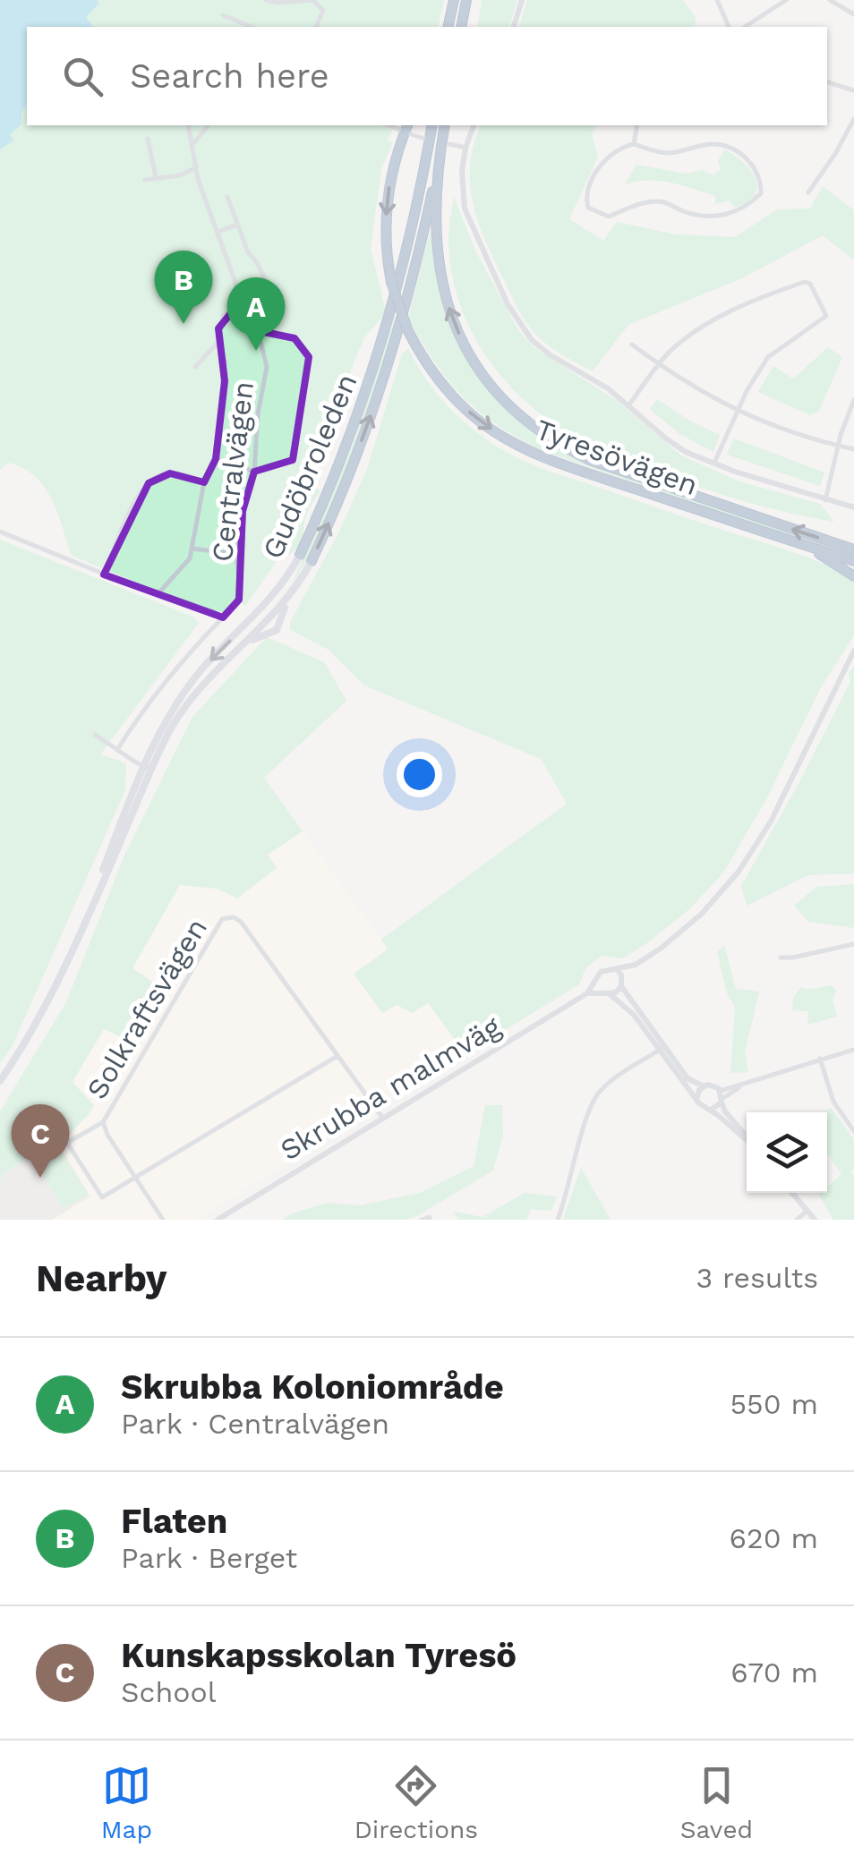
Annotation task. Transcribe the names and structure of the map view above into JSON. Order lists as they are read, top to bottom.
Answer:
{
  "streets": {
    "highway": ["Tyresövägen", "Gudöbroleden"],
    "street": ["Centralvägen", "Solkraftsvägen", "Skrubba malmväg"]
  },
  "crossings": [
    ["Tyresövägen", "Gudöbroleden"]
  ],
  "page": {
    "search": "Search here",
    "pins": ["B", "A", "C"],
    "heading": ["Nearby", "3 results"],
    "list": [
      {
        "mark": "A",
        "name": "Skrubba Koloniområde",
        "note": "Park · Centralvägen",
        "value": "550 m"
      },
      {
        "mark": "B",
        "name": "Flaten",
        "note": "Park · Berget",
        "value": "620 m"
      },
      {
        "mark": "C",
        "name": "Kunskapsskolan Tyresö",
        "note": "School",
        "value": "670 m"
      }
    ],
    "nav": ["Map", "Directions", "Saved"]
  }
}
